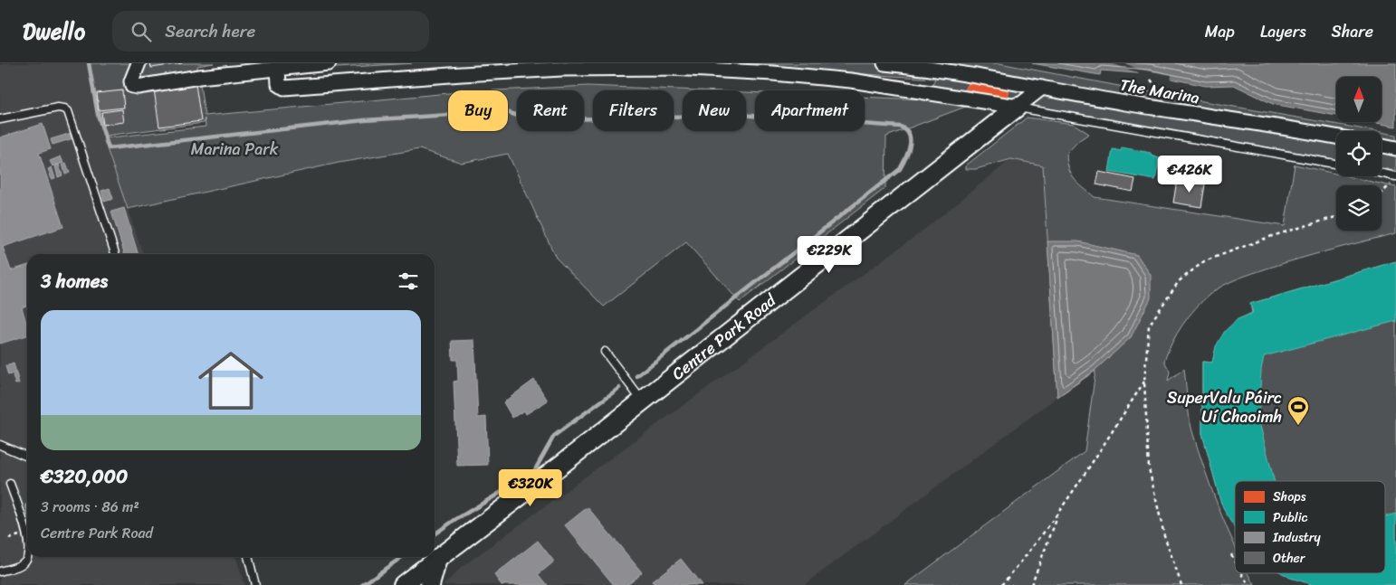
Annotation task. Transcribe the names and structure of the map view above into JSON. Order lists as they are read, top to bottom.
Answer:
{
  "streets": {
    "street": ["The Marina", "Centre Park Road"]
  },
  "crossings": [
    ["The Marina", "Centre Park Road"]
  ],
  "parks": ["Marina Park"],
  "places": {
    "sports": ["SuperValu Páirc Uí Chaoimh"]
  },
  "legend": [
    "Shops",
    "Public",
    "Industry",
    "Other"
  ],
  "north": "top",
  "page": {
    "header": "Dwello",
    "search": "Search here",
    "nav": ["Map", "Layers", "Share"],
    "chip": [
      "Buy",
      "Rent",
      "Filters",
      "New",
      "Apartment"
    ],
    "price": ["€426K", "€229K", "€320K"],
    "heading": "3 homes",
    "list": [
      {
        "name": "€320,000",
        "note": "3 rooms · 86 m² · Centre Park Road"
      }
    ]
  }
}
